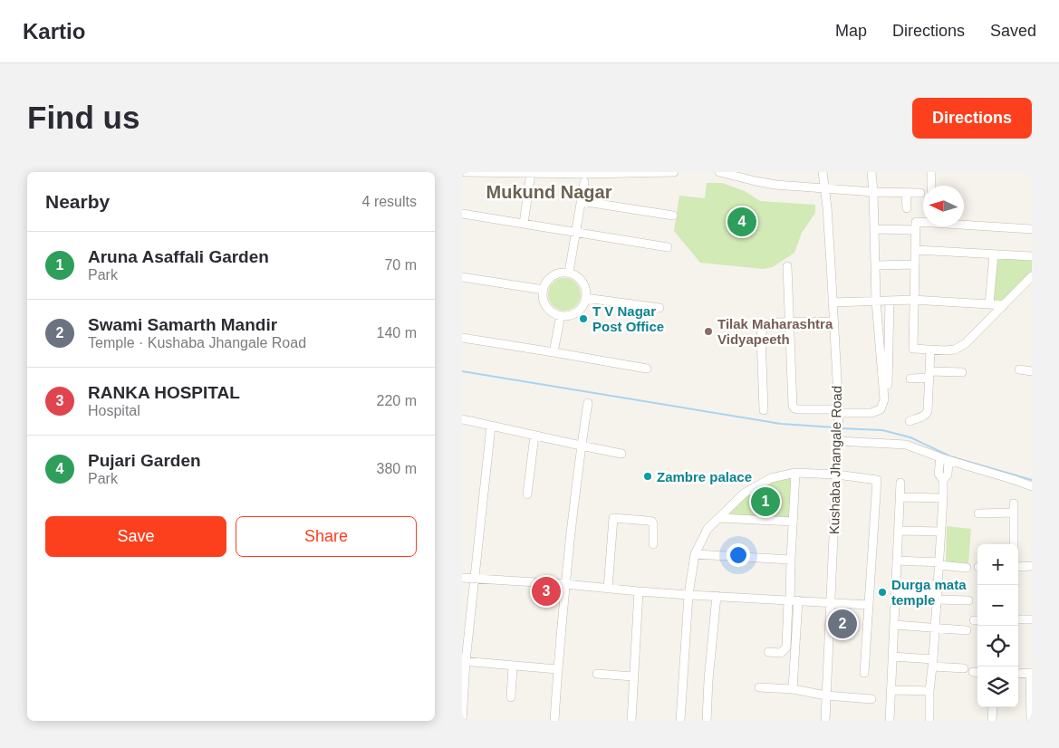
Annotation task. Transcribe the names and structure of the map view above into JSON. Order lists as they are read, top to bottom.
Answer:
{
  "streets": {
    "street": ["Kushaba Jhangale Road"]
  },
  "districts": ["Mukund Nagar"],
  "places": [
    "T V Nagar Post Office",
    "Tilak Maharashtra Vidyapeeth",
    "Zambre palace",
    "Durga mata temple"
  ],
  "north": "left",
  "page": {
    "header": "Kartio",
    "nav": ["Map", "Directions", "Saved"],
    "buttons": [
      "Directions",
      ["Save", "Share"]
    ],
    "title": "Find us",
    "heading": ["Nearby", "4 results"],
    "pins": [
      "4",
      "1",
      "3",
      "2"
    ],
    "list": [
      {
        "mark": "1",
        "name": "Aruna Asaffali Garden",
        "note": "Park",
        "value": "70 m"
      },
      {
        "mark": "2",
        "name": "Swami Samarth Mandir",
        "note": "Temple · Kushaba Jhangale Road",
        "value": "140 m"
      },
      {
        "mark": "3",
        "name": "RANKA HOSPITAL",
        "note": "Hospital",
        "value": "220 m"
      },
      {
        "mark": "4",
        "name": "Pujari Garden",
        "note": "Park",
        "value": "380 m"
      }
    ],
    "map_buttons": ["+", "−"]
  }
}
